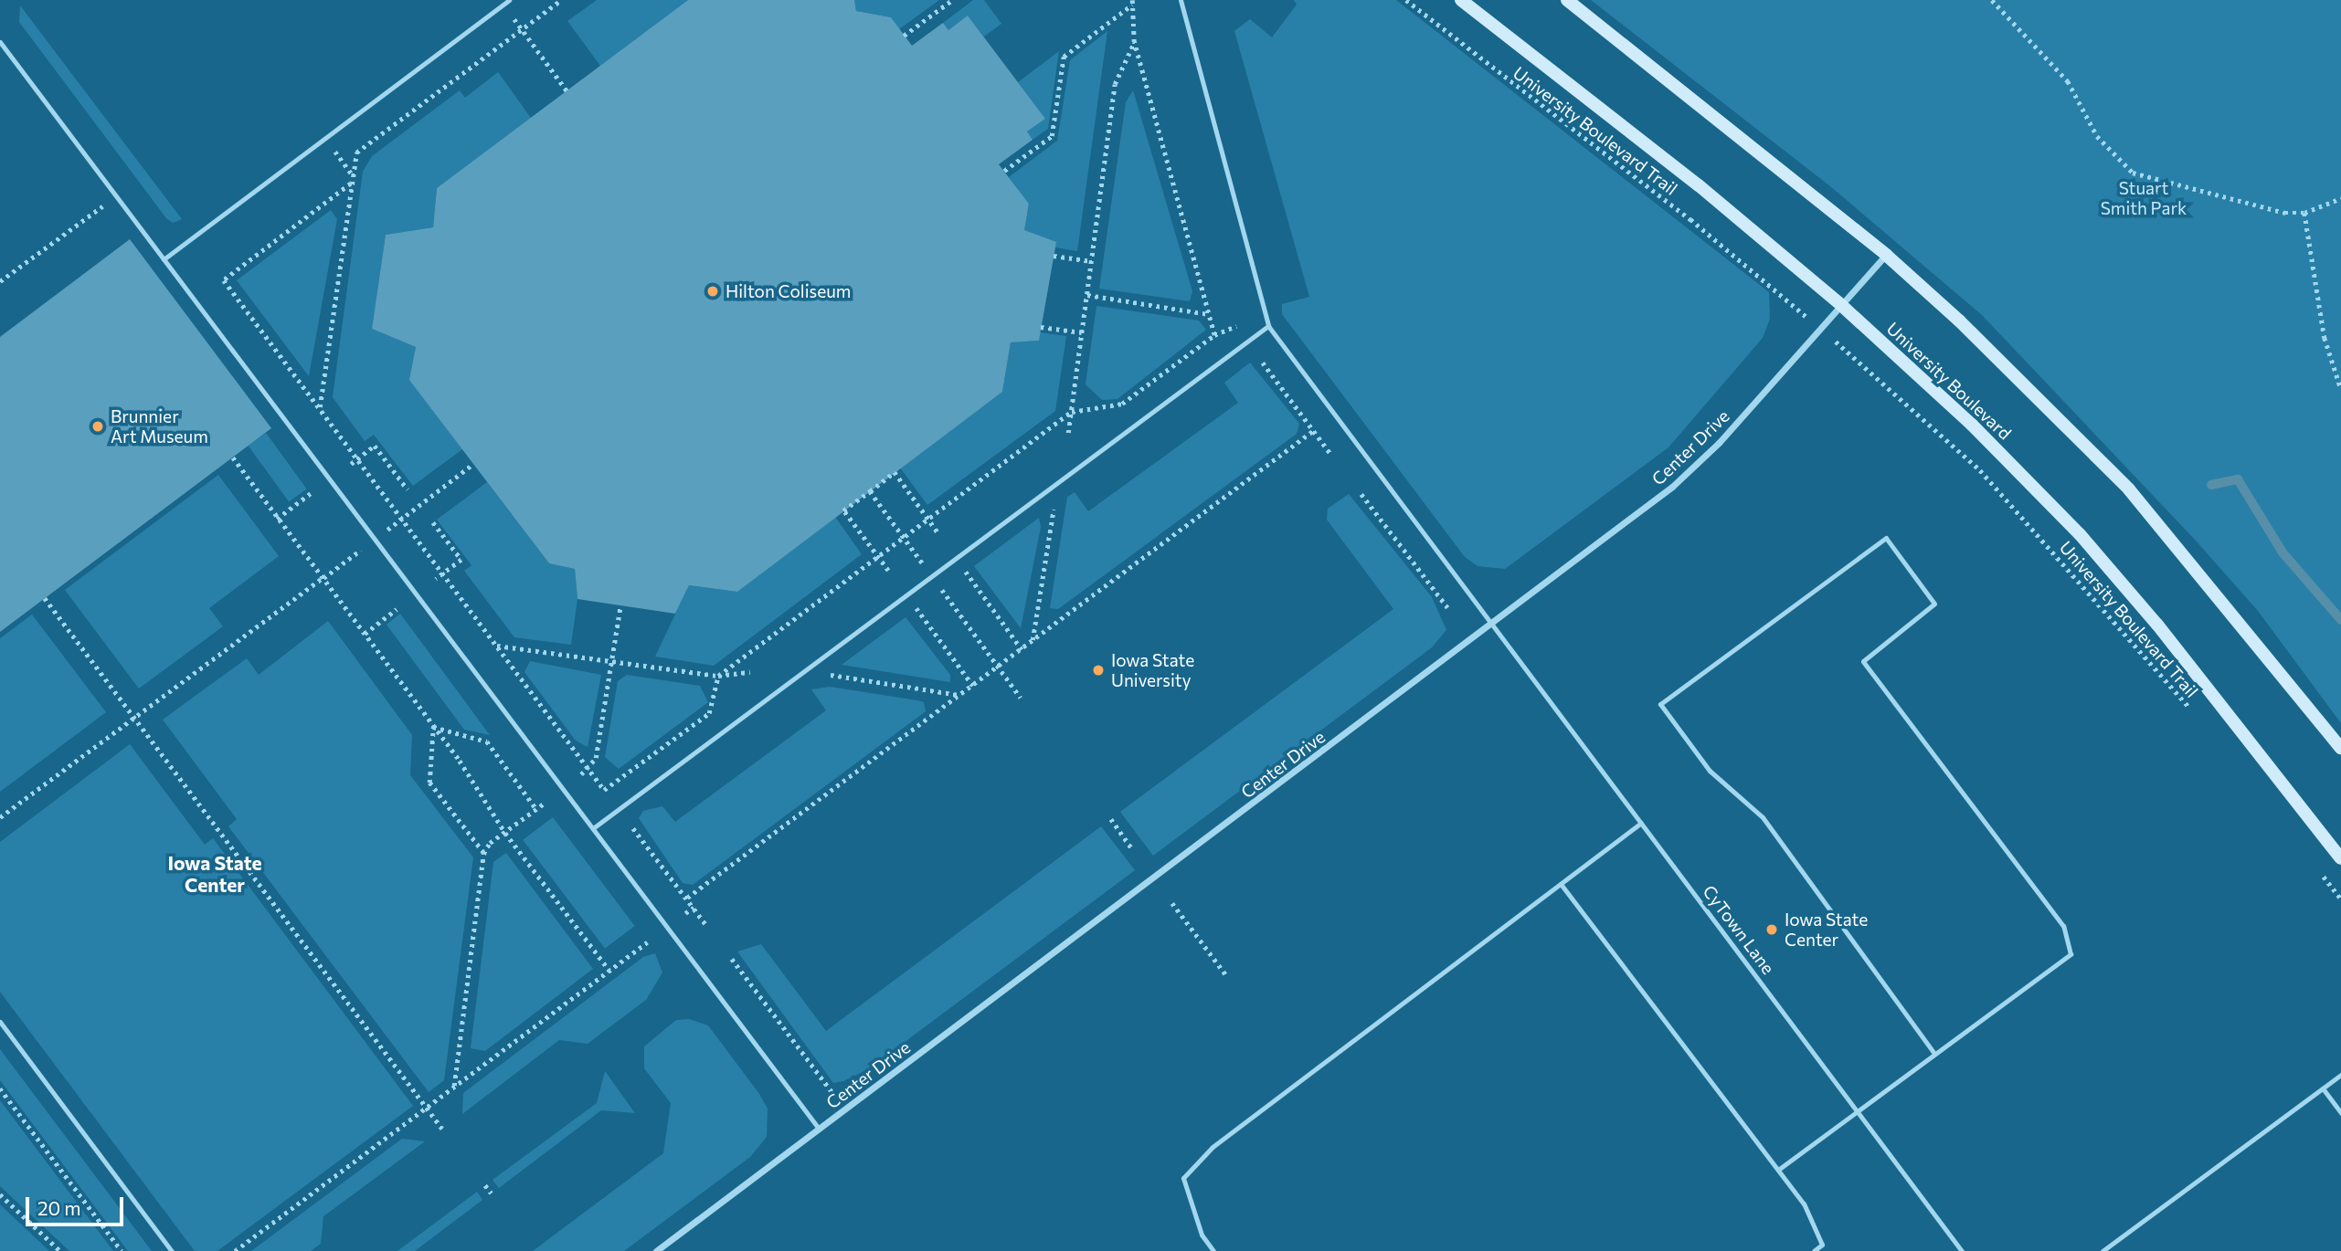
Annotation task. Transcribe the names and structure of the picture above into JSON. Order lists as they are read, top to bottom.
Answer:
{
  "streets": {
    "main road": ["University Boulevard"],
    "street": ["Center Drive"],
    "lane": ["CyTown Lane"],
    "path": ["University Boulevard Trail"]
  },
  "crossings": [
    ["University Boulevard", "Center Drive"],
    ["Center Drive", "CyTown Lane"]
  ],
  "districts": ["Iowa State Center"],
  "parks": ["Stuart Smith Park"],
  "places": [
    "Hilton Coliseum",
    "Brunnier Art Museum",
    "Iowa State University",
    "Iowa State Center"
  ],
  "scale_bar": "20 m"
}
